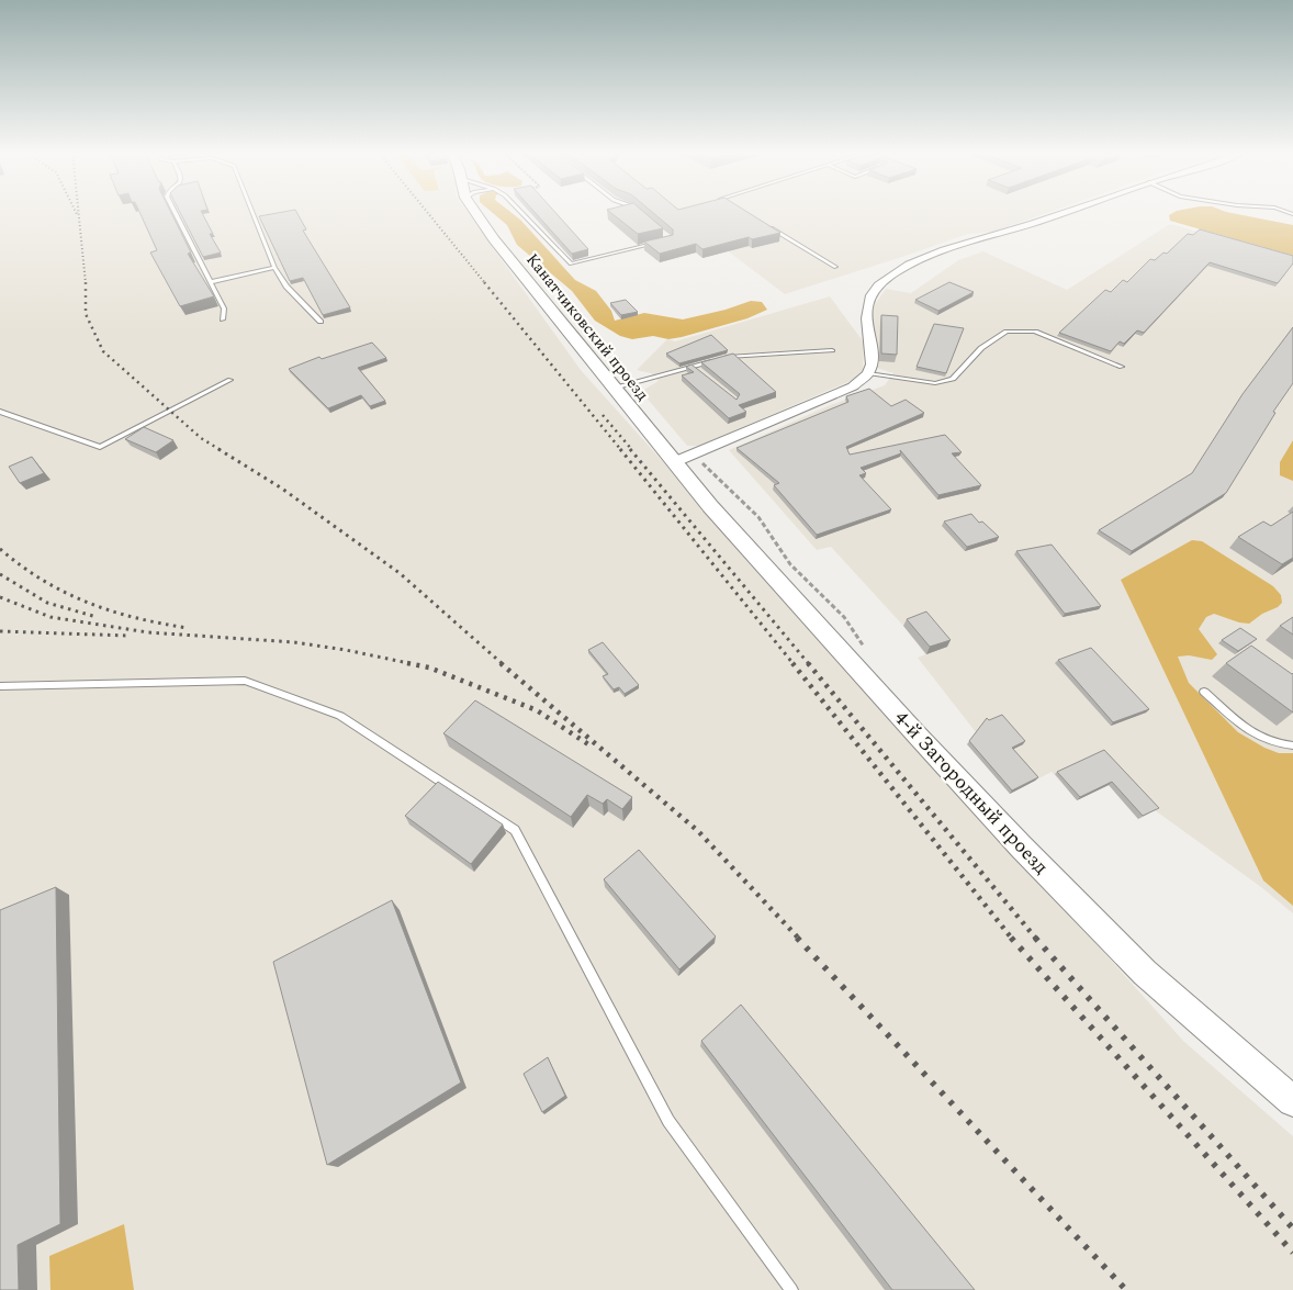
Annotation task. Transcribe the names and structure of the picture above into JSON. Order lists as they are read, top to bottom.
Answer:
{
  "streets": {
    "street": ["Канатчиковский проезд", "4-й Загородный проезд"]
  },
  "crossings": [
    ["Канатчиковский проезд", "4-й Загородный проезд"]
  ]
}
